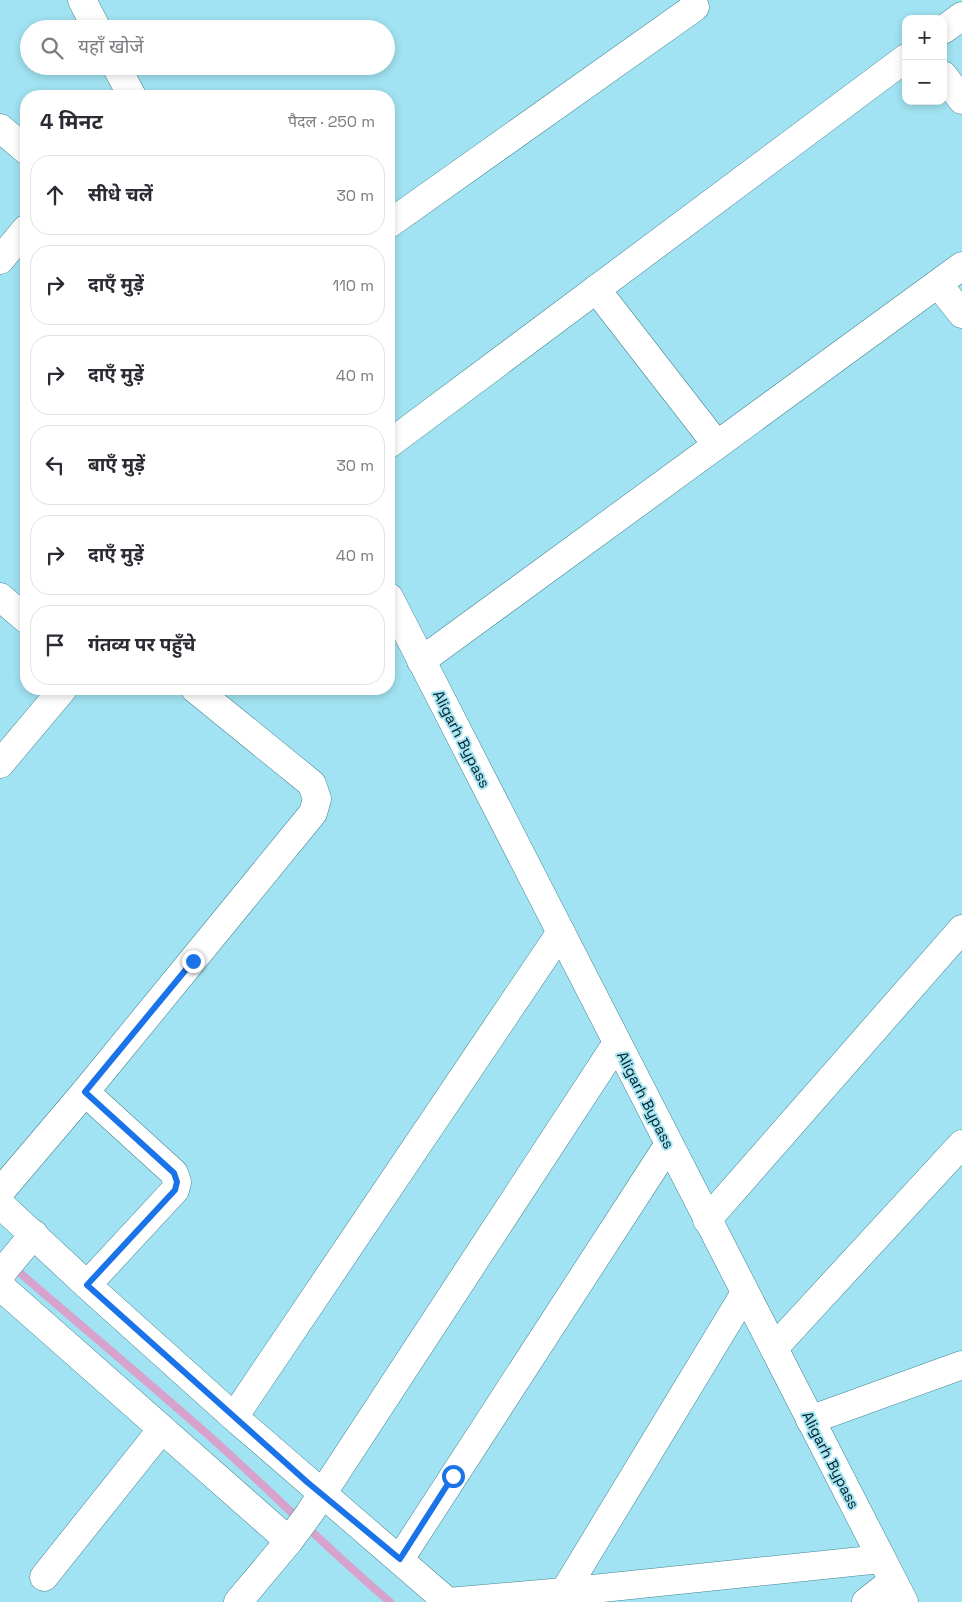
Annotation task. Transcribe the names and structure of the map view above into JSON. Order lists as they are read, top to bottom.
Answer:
{
  "streets": {
    "main road": ["Aligarh Bypass"]
  },
  "page": {
    "map_buttons": ["+", "−"],
    "search": "यहाँ खोजें",
    "heading": ["4 मिनट", "पैदल · 250 m"],
    "list": [
      ["सीधे चलें", "30 m"],
      ["दाएँ मुड़ें", "110 m"],
      ["दाएँ मुड़ें", "40 m"],
      ["बाएँ मुड़ें", "30 m"],
      ["दाएँ मुड़ें", "40 m"],
      "गंतव्य पर पहुँचे"
    ]
  }
}
